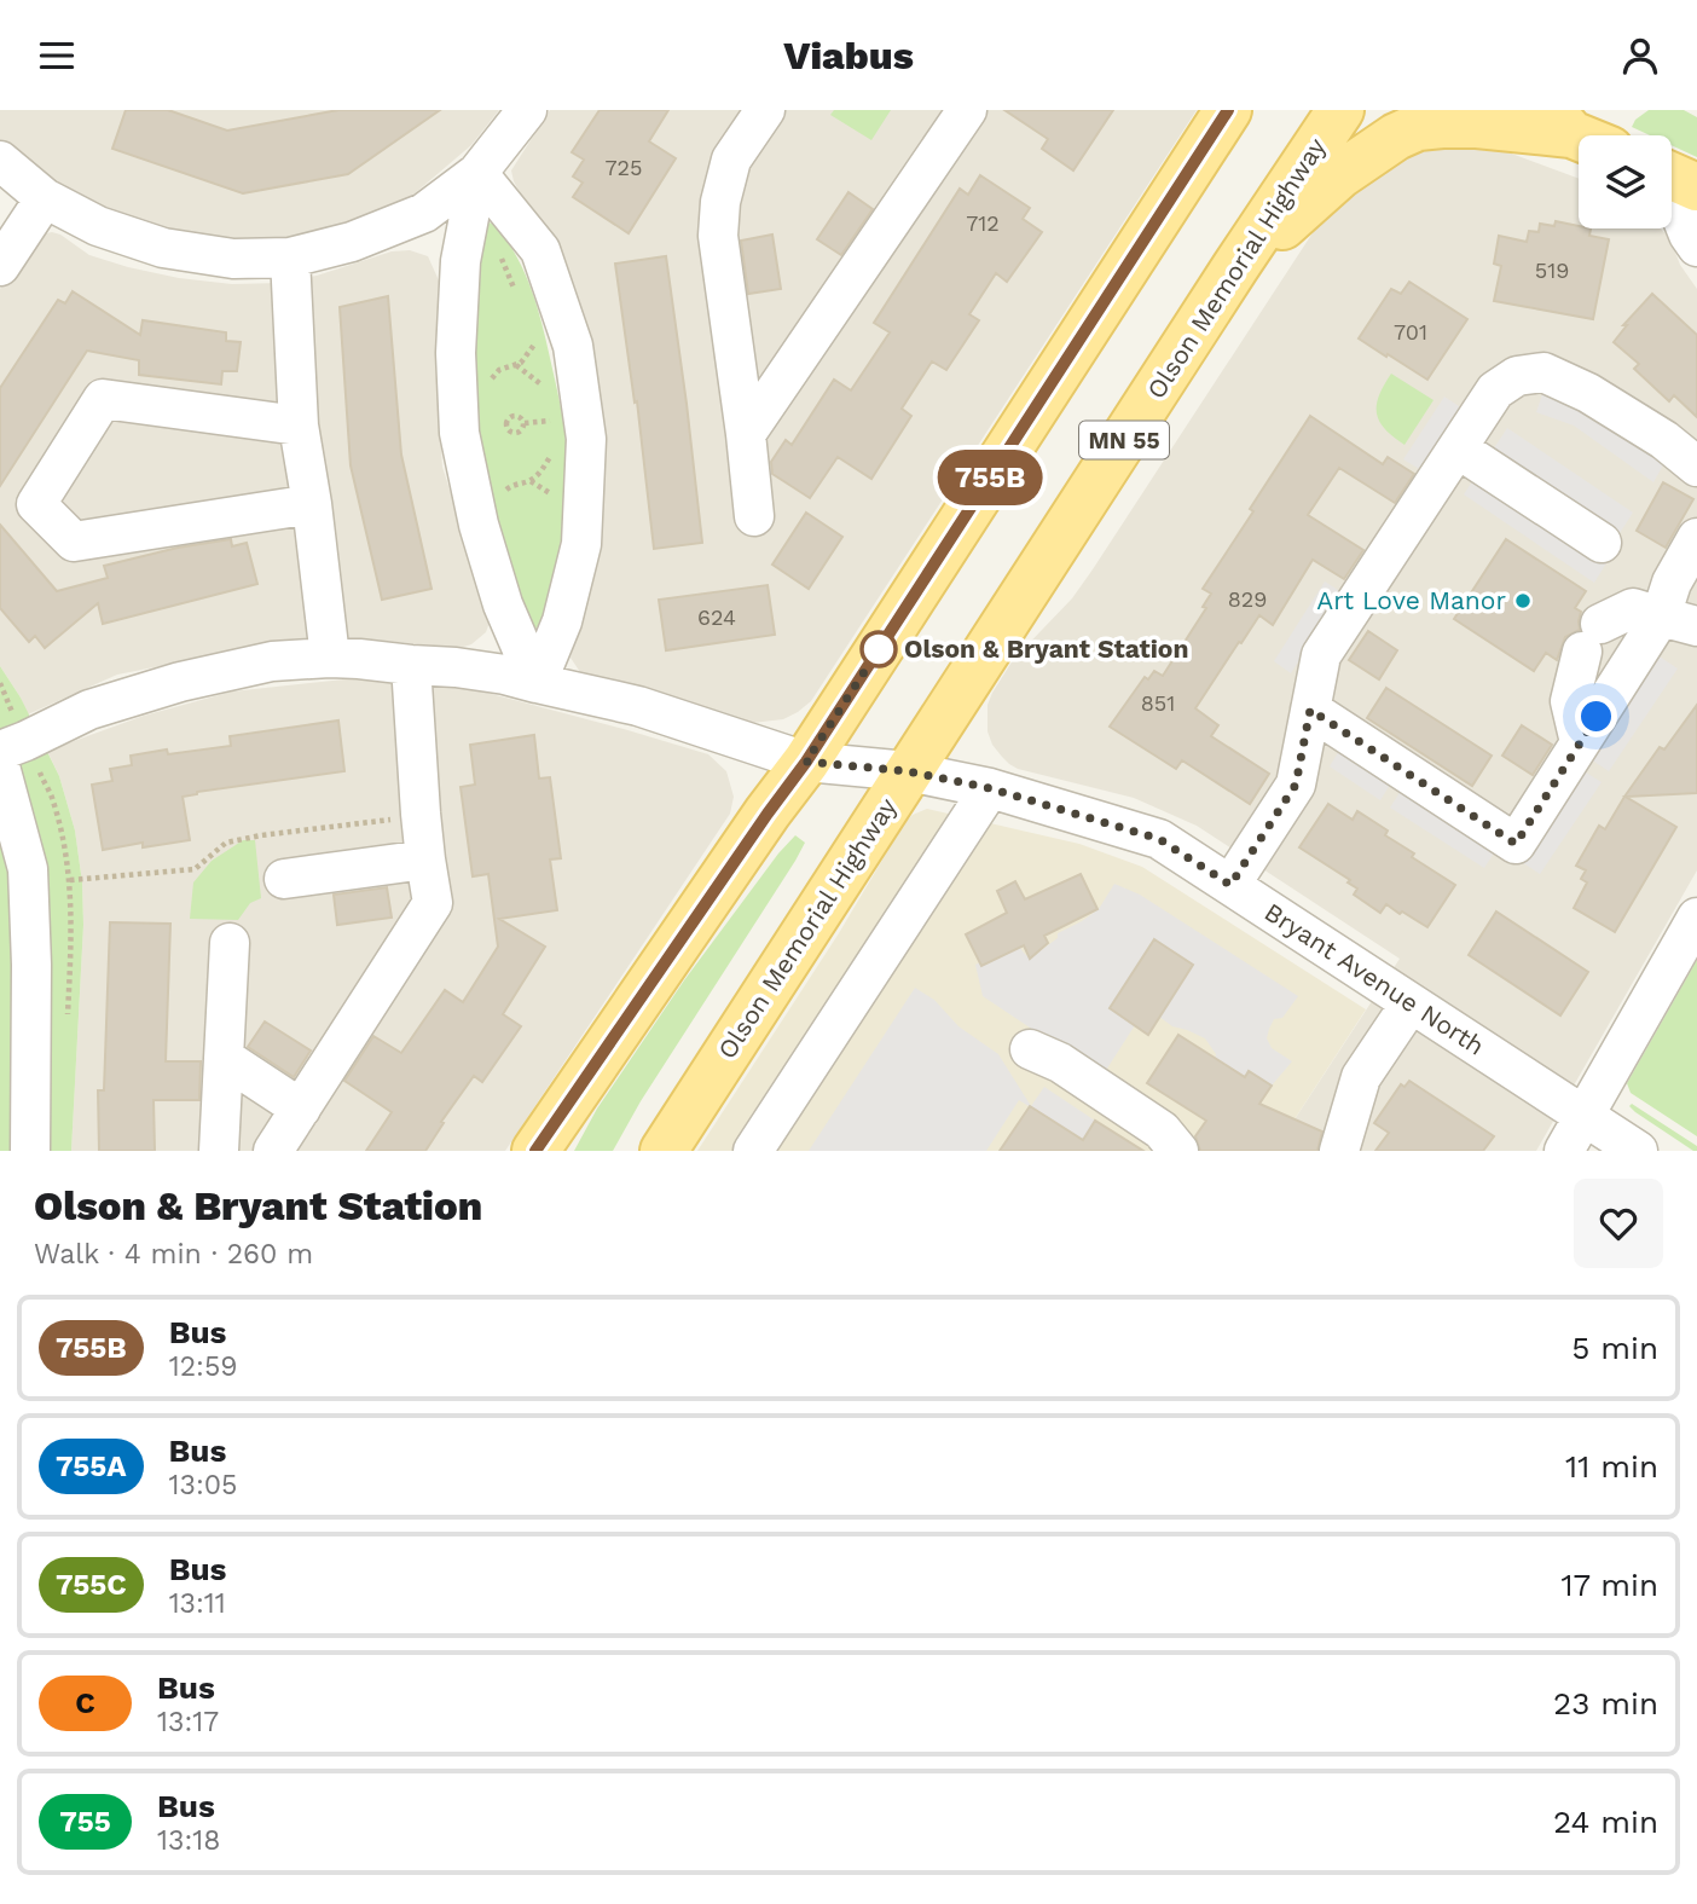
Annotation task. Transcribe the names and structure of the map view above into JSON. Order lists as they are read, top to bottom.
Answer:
{
  "streets": {
    "main road": ["Olson Memorial Highway", "MN 55"],
    "street": ["Bryant Avenue North"]
  },
  "crossings": [
    ["Olson Memorial Highway", "Bryant Avenue North"]
  ],
  "places": ["Art Love Manor", "Olson & Bryant Station"],
  "lines": ["bus line 755B"],
  "house_numbers": [
    "725",
    "712",
    "519",
    "701",
    "829",
    "624",
    "851"
  ],
  "page": {
    "header": "Viabus",
    "on_map": "755B",
    "heading": ["Olson & Bryant Station", "Walk · 4 min · 260 m"],
    "list": [
      {
        "mark": "755B",
        "name": "Bus",
        "note": "12:59",
        "value": "5 min"
      },
      {
        "mark": "755A",
        "name": "Bus",
        "note": "13:05",
        "value": "11 min"
      },
      {
        "mark": "755C",
        "name": "Bus",
        "note": "13:11",
        "value": "17 min"
      },
      {
        "mark": "C",
        "name": "Bus",
        "note": "13:17",
        "value": "23 min"
      },
      {
        "mark": "755",
        "name": "Bus",
        "note": "13:18",
        "value": "24 min"
      }
    ]
  }
}
